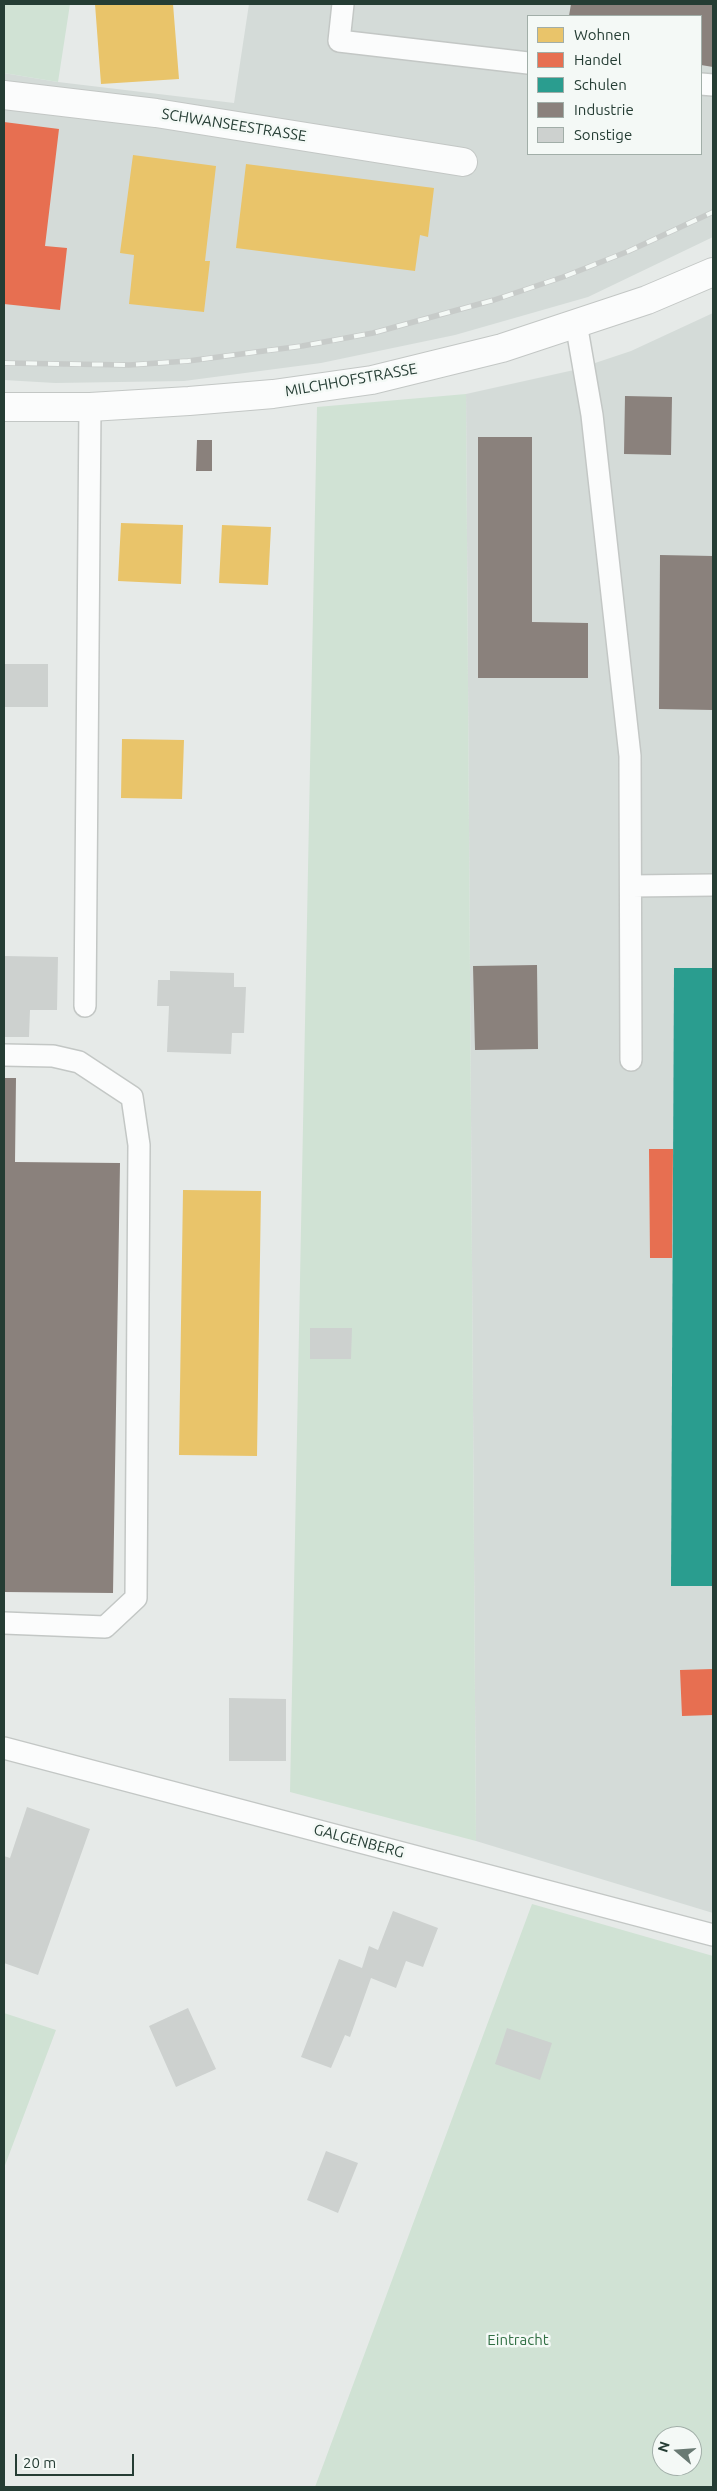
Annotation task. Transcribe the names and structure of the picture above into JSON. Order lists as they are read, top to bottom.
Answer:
{
  "streets": {
    "street": ["SCHWANSEESTRASSE", "MILCHHOFSTRASSE"],
    "lane": ["GALGENBERG"]
  },
  "parks": ["Eintracht"],
  "legend": [
    "Wohnen",
    "Handel",
    "Schulen",
    "Industrie",
    "Sonstige"
  ],
  "scale_bar": "20 m",
  "north": "left"
}
